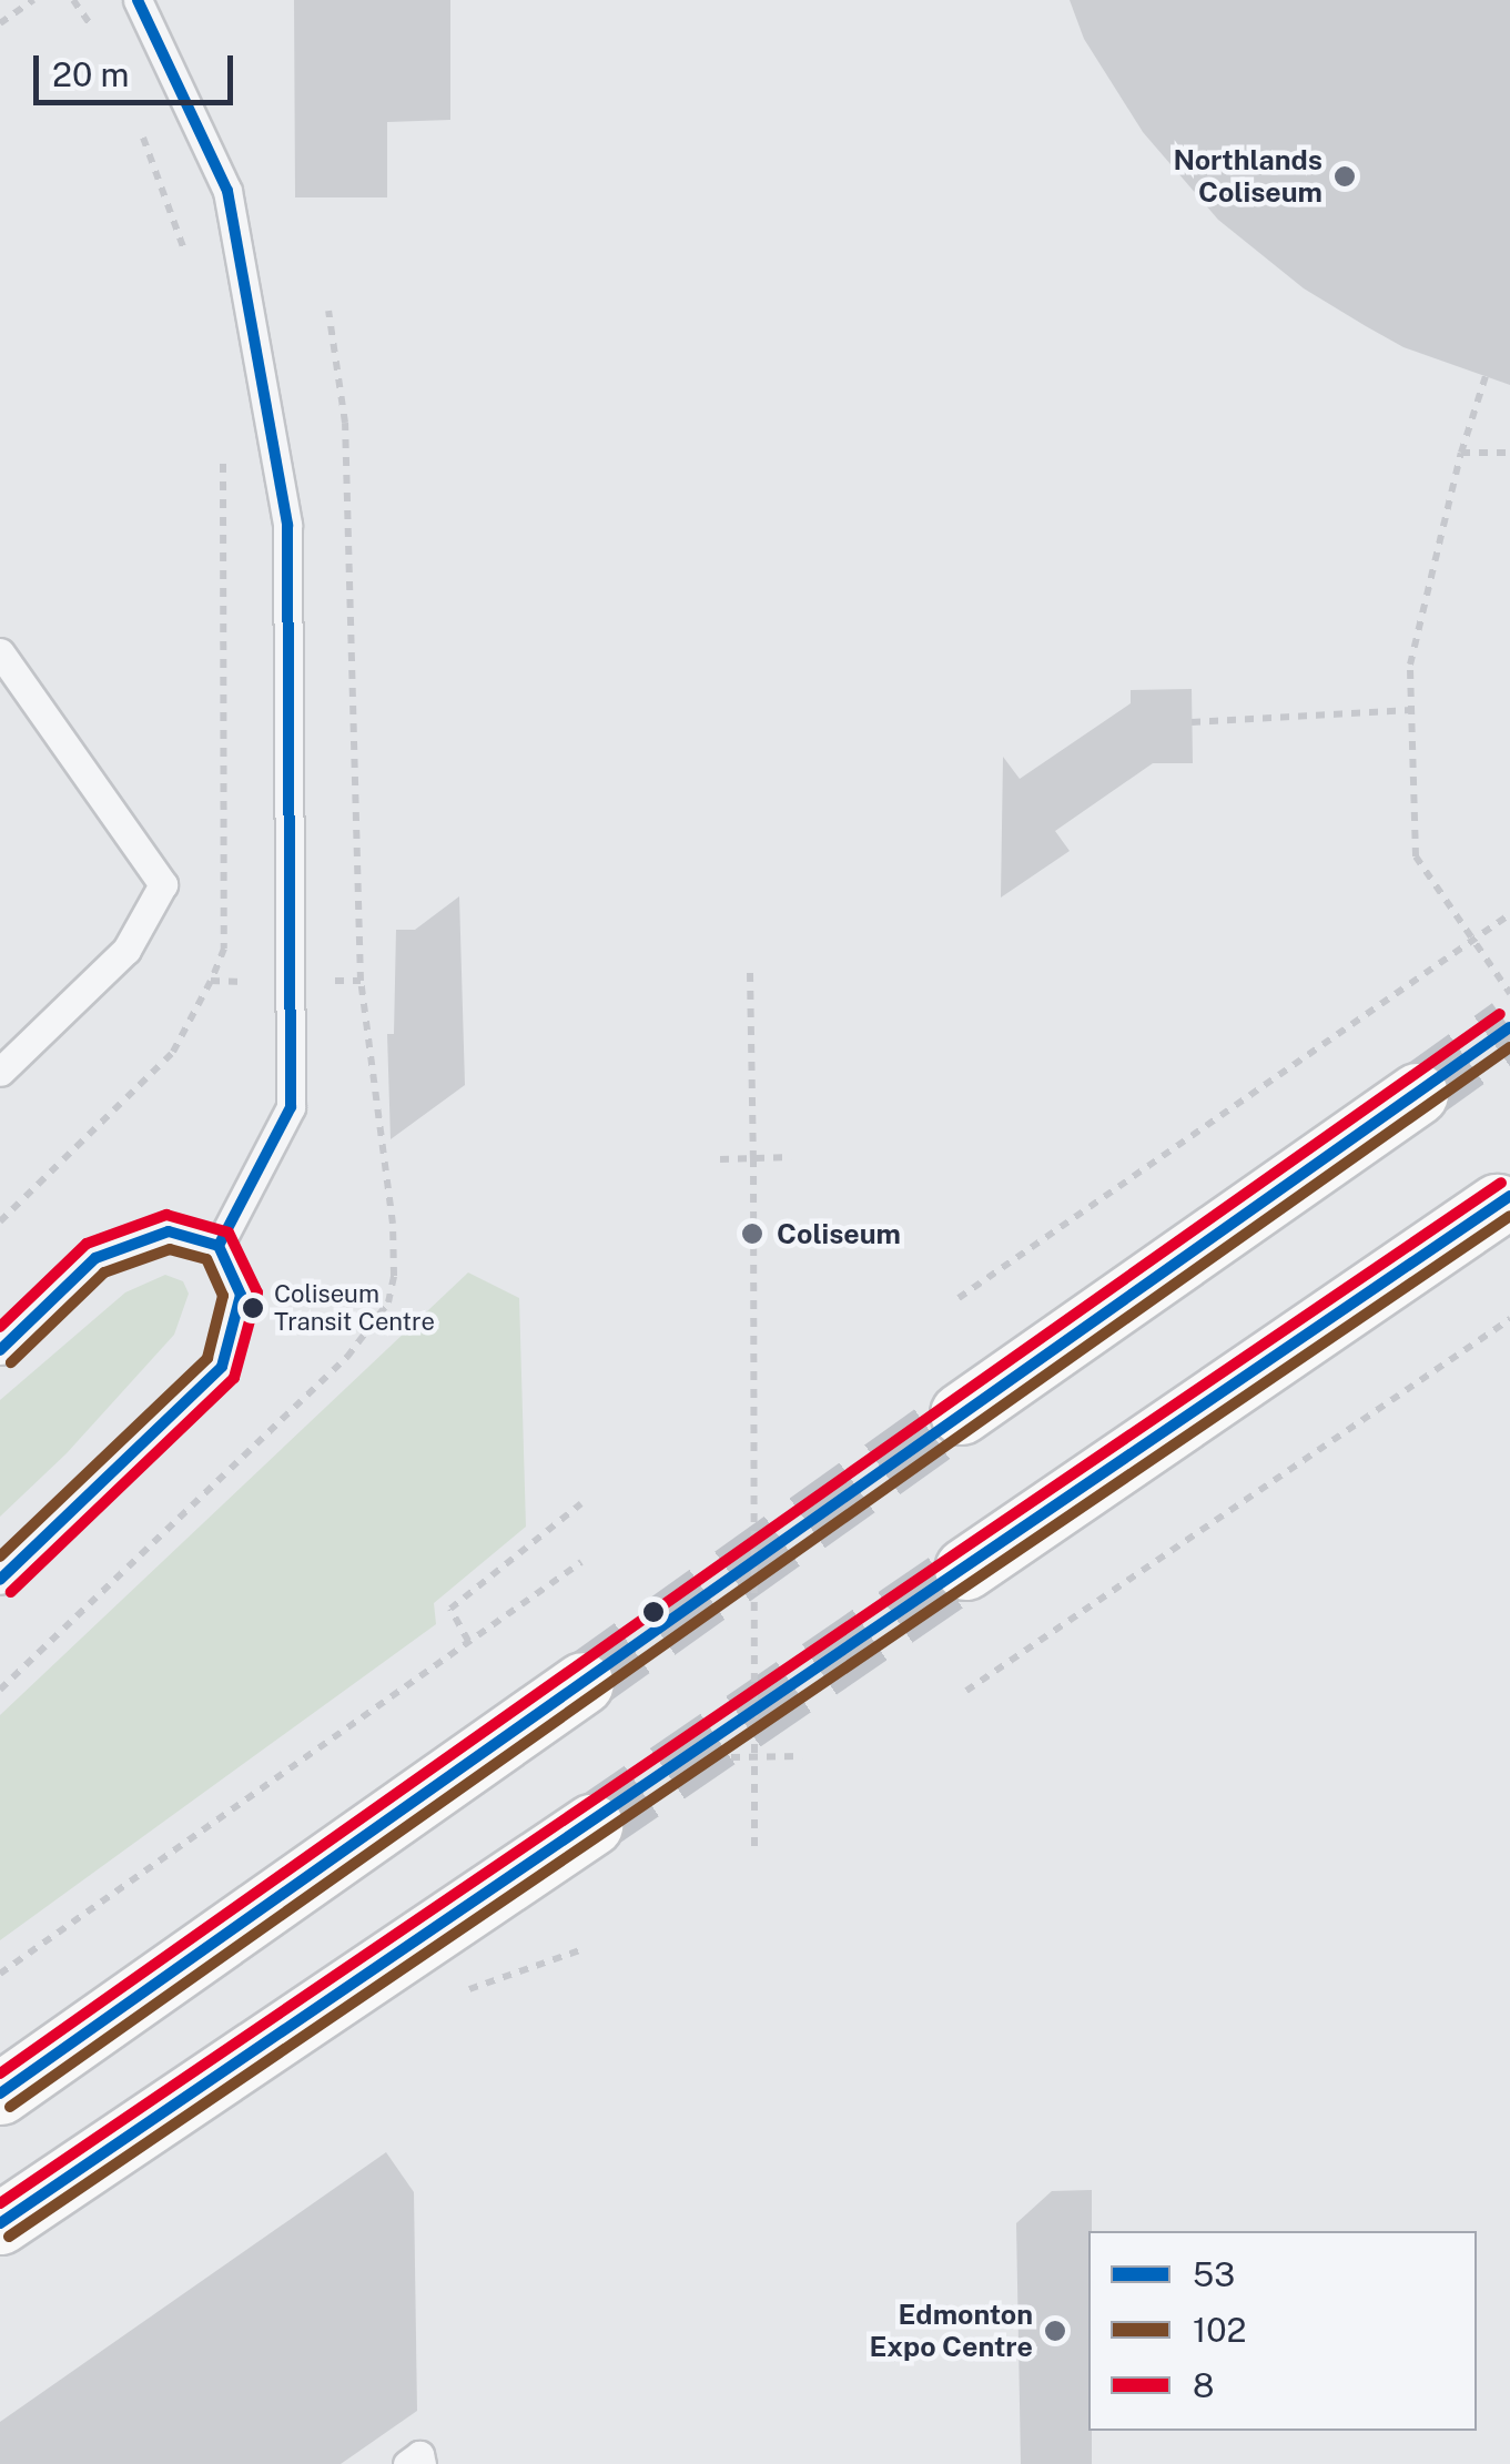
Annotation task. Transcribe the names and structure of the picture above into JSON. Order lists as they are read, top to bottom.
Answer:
{
  "places": [
    "Northlands Coliseum",
    "Coliseum",
    "Coliseum Transit Centre",
    "Edmonton Expo Centre"
  ],
  "lines": ["transit line 53", "transit line 8", "transit line 102"],
  "legend": ["53", "102", "8"],
  "scale_bar": "20 m"
}
